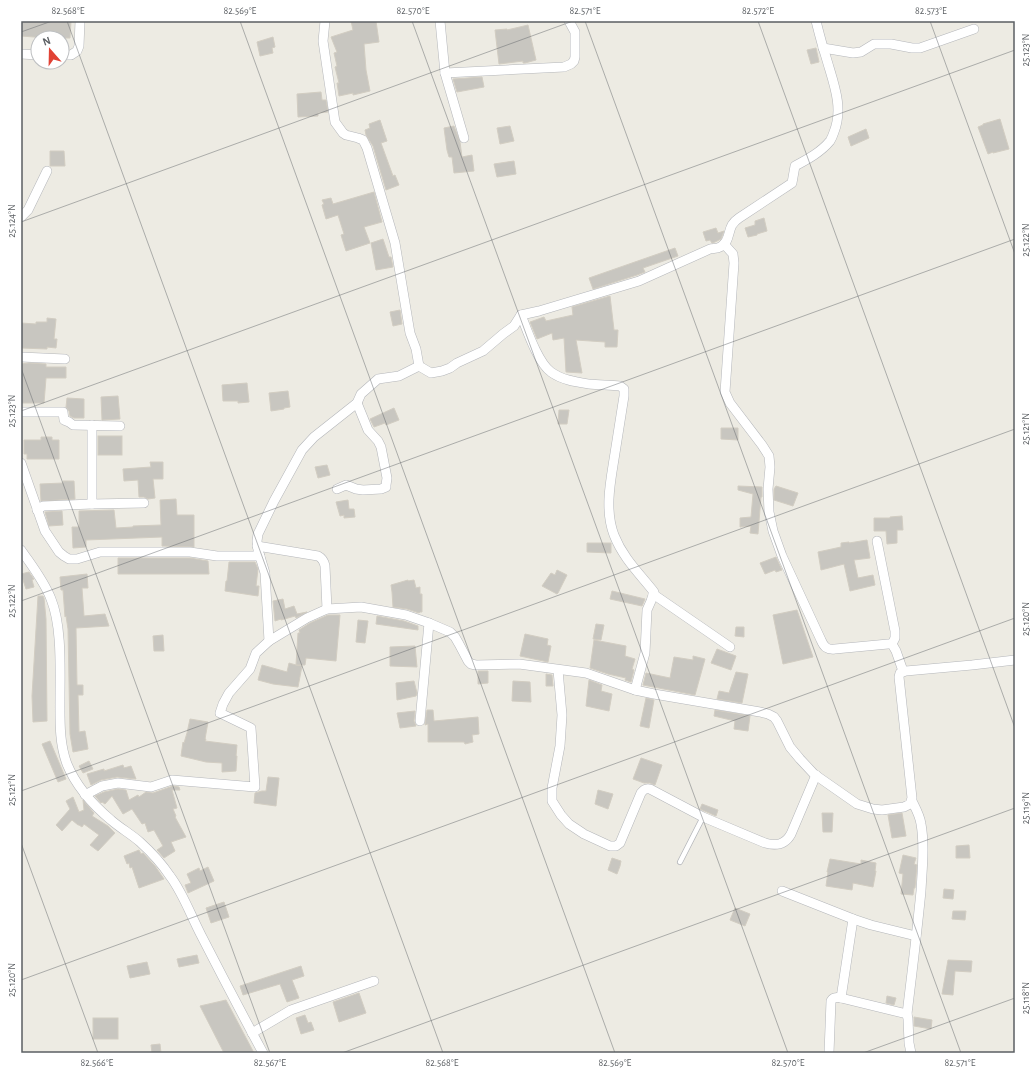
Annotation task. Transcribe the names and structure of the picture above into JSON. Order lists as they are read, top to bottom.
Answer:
{
  "north": "top",
  "coordinates": [
    "82.568°E",
    "82.569°E",
    "82.570°E",
    "82.571°E",
    "82.572°E",
    "82.573°E",
    "25.123°N",
    "25.124°N",
    "25.122°N",
    "25.121°N",
    "25.120°N",
    "25.119°N",
    "25.118°N",
    "82.566°E",
    "82.567°E"
  ]
}
